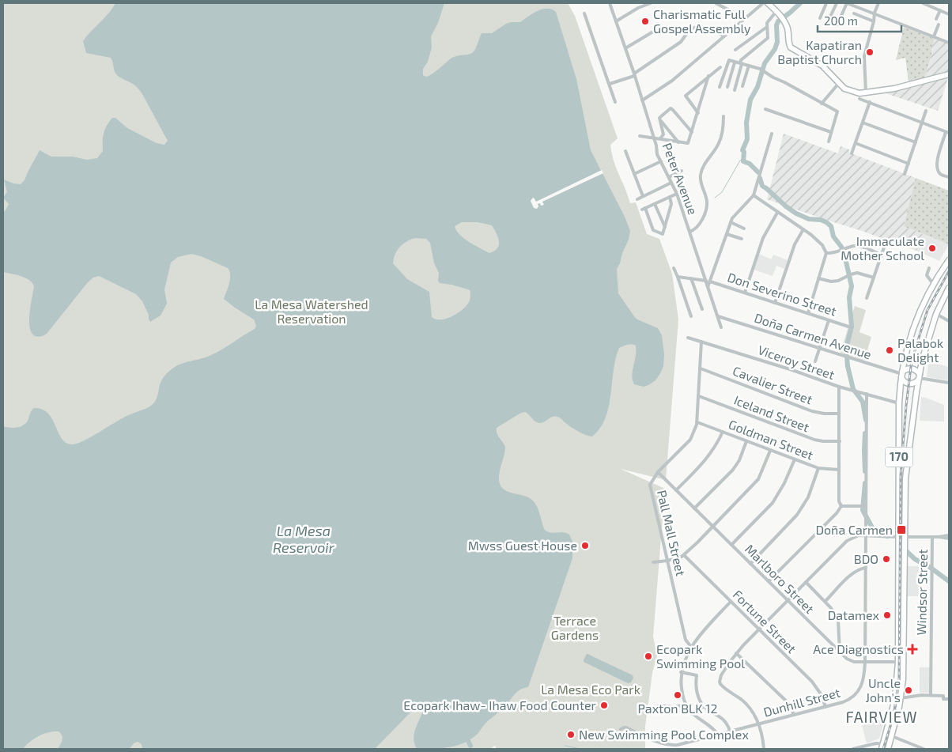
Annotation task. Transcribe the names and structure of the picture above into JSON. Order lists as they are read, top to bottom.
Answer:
{
  "streets": {
    "main road": ["170"],
    "street": [
      "Peter Avenue",
      "Don Severino Street",
      "Doña Carmen Avenue",
      "Viceroy Street",
      "Cavalier Street",
      "Iceland Street",
      "Goldman Street",
      "Pall Mall Street",
      "Marlboro Street",
      "Windsor Street",
      "Fortune Street",
      "Dunhill Street"
    ]
  },
  "crossings": [
    ["Peter Avenue", "Don Severino Street"],
    ["Doña Carmen Avenue", "170"],
    ["Viceroy Street", "170"],
    ["Viceroy Street", "Pall Mall Street"],
    ["Viceroy Street", "Dunhill Street"],
    ["Cavalier Street", "Pall Mall Street"],
    ["Iceland Street", "Pall Mall Street"],
    ["Goldman Street", "Pall Mall Street"],
    ["170", "Marlboro Street"],
    ["Pall Mall Street", "Marlboro Street"],
    ["Marlboro Street", "Dunhill Street"],
    ["Fortune Street", "Dunhill Street"]
  ],
  "districts": ["FAIRVIEW"],
  "water": ["La Mesa Reservoir"],
  "parks": ["La Mesa Watershed Reservation", "Terrace Gardens", "La Mesa Eco Park"],
  "places": {
    "other": [
      "Charismatic Full Gospel Assembly",
      "Kapatiran Baptist Church",
      "Immaculate Mother School",
      "Palabok Delight",
      "Mwss Guest House",
      "BDO",
      "Datamex",
      "Ecopark Swimming Pool",
      "Uncle John's",
      "Paxton BLK 12",
      "Ecopark Ihaw- Ihaw Food Counter",
      "New Swimming Pool Complex"
    ],
    "transit": ["Doña Carmen"],
    "health": ["Ace Diagnostics"]
  },
  "scale_bar": "200 m"
}
